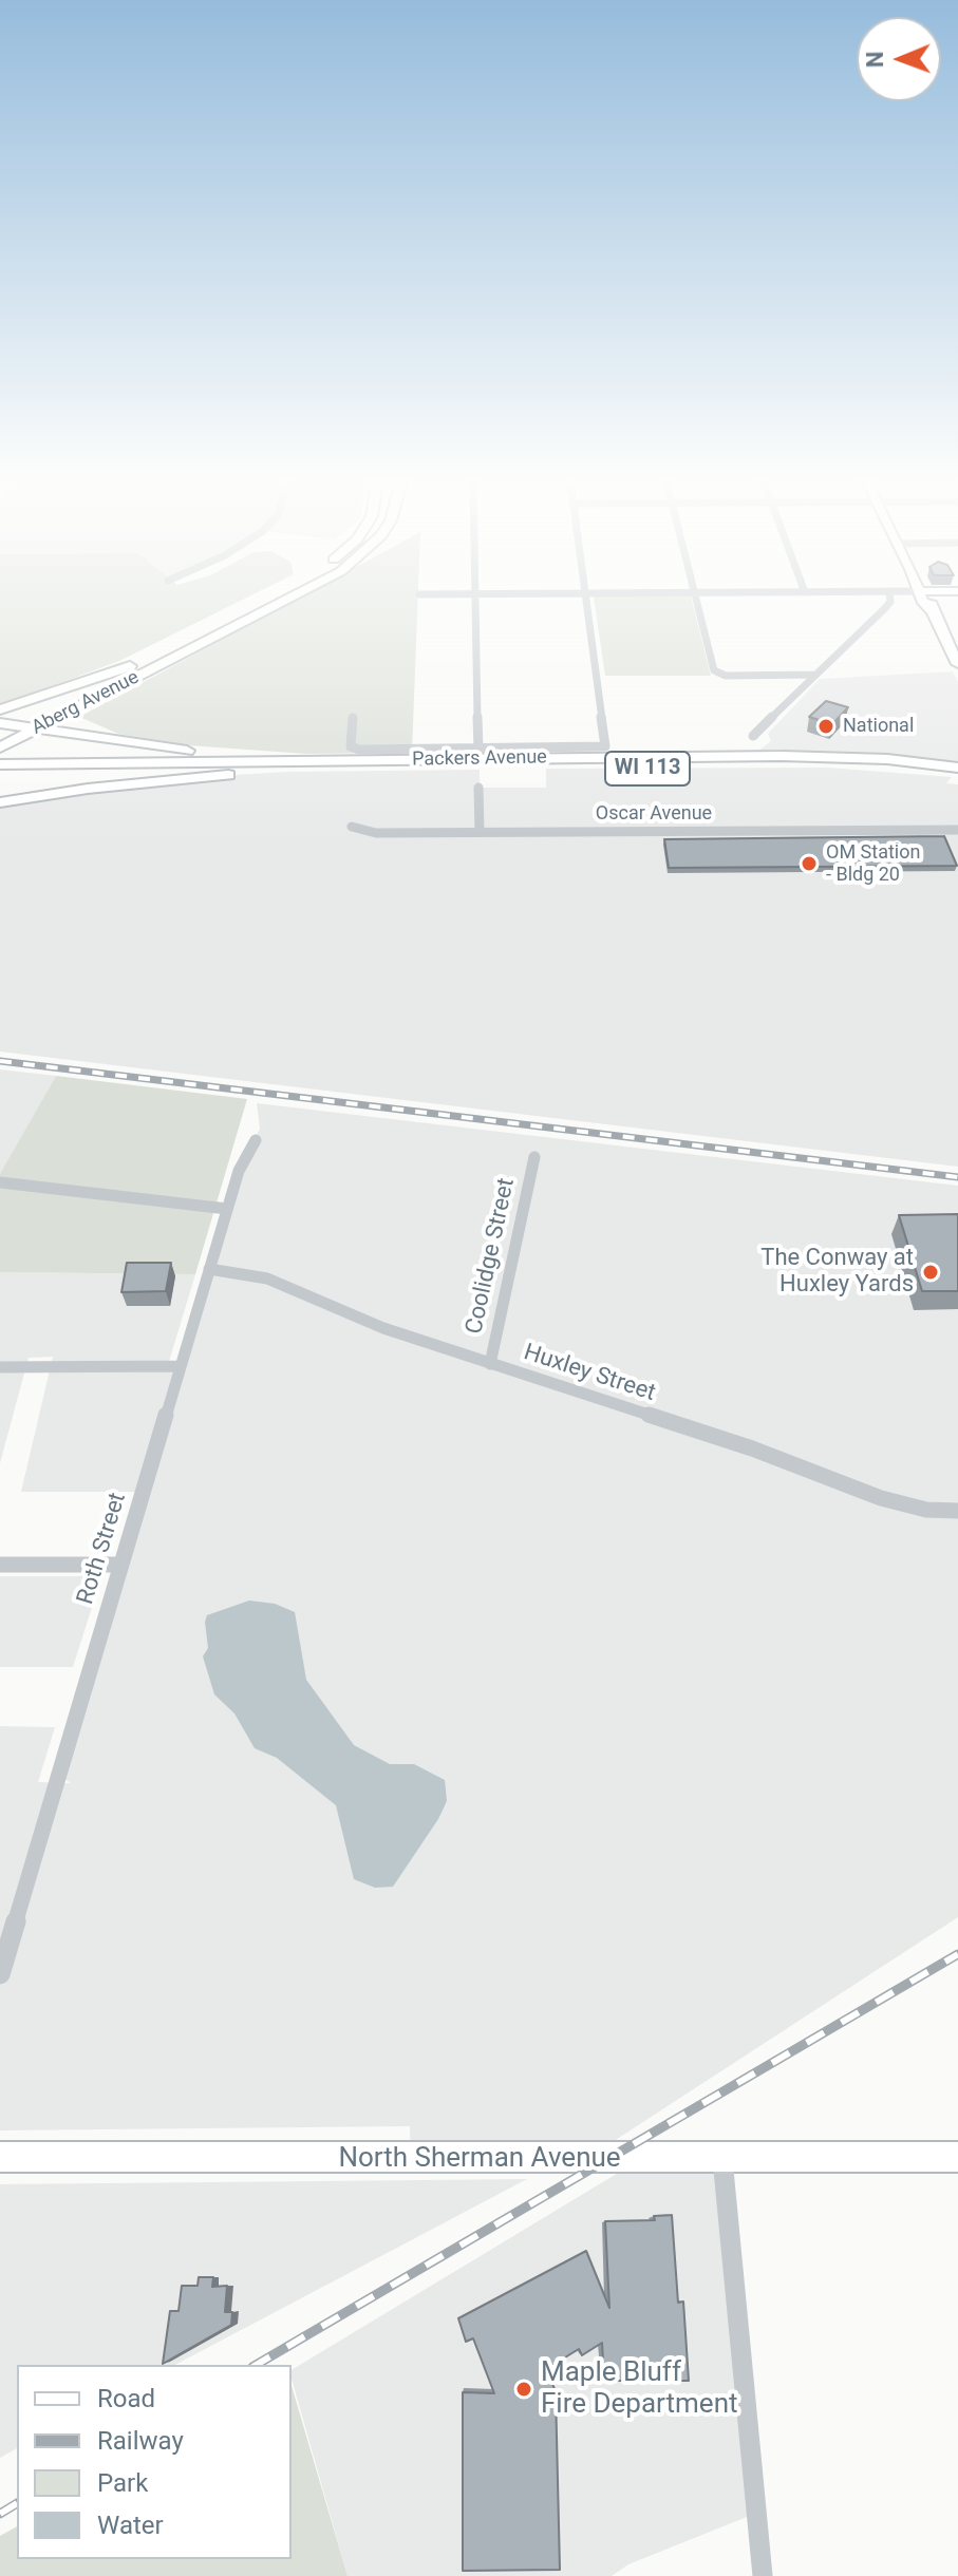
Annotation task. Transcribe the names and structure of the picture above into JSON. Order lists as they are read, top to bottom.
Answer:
{
  "streets": {
    "main road": ["Aberg Avenue", "Packers Avenue", "WI 113"],
    "street": [
      "Oscar Avenue",
      "Coolidge Street",
      "Huxley Street",
      "Roth Street",
      "North Sherman Avenue"
    ]
  },
  "crossings": [
    ["Coolidge Street", "Huxley Street"],
    ["Huxley Street", "Roth Street"]
  ],
  "places": [
    "National",
    "OM Station - Bldg 20",
    "The Conway at Huxley Yards",
    "Maple Bluff Fire Department"
  ],
  "legend": [
    "Road",
    "Railway",
    "Park",
    "Water"
  ],
  "north": "left"
}
